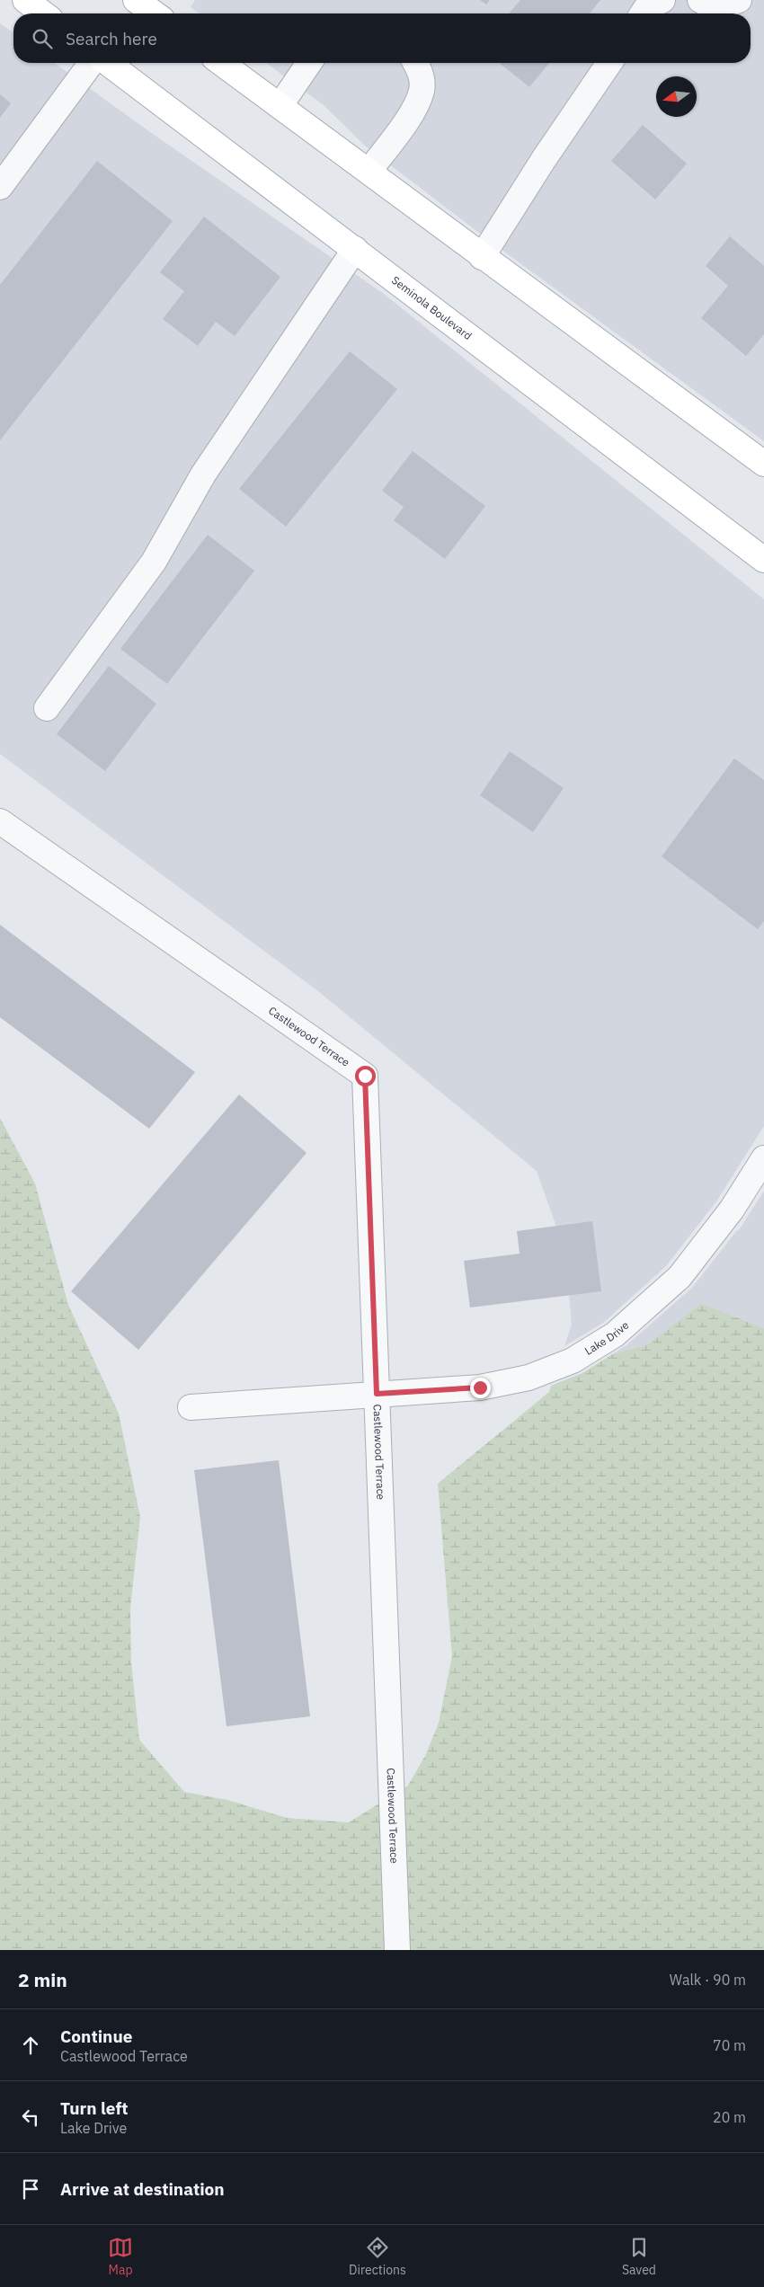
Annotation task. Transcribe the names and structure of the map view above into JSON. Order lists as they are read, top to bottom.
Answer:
{
  "streets": {
    "main road": ["Seminola Boulevard"],
    "street": ["Castlewood Terrace", "Lake Drive"]
  },
  "crossings": [
    ["Castlewood Terrace", "Lake Drive"]
  ],
  "north": "left",
  "page": {
    "search": "Search here",
    "heading": ["2 min", "Walk · 90 m"],
    "list": [
      ["Continue", "Castlewood Terrace", "70 m"],
      ["Turn left", "Lake Drive", "20 m"],
      "Arrive at destination"
    ],
    "nav": ["Map", "Directions", "Saved"]
  }
}
